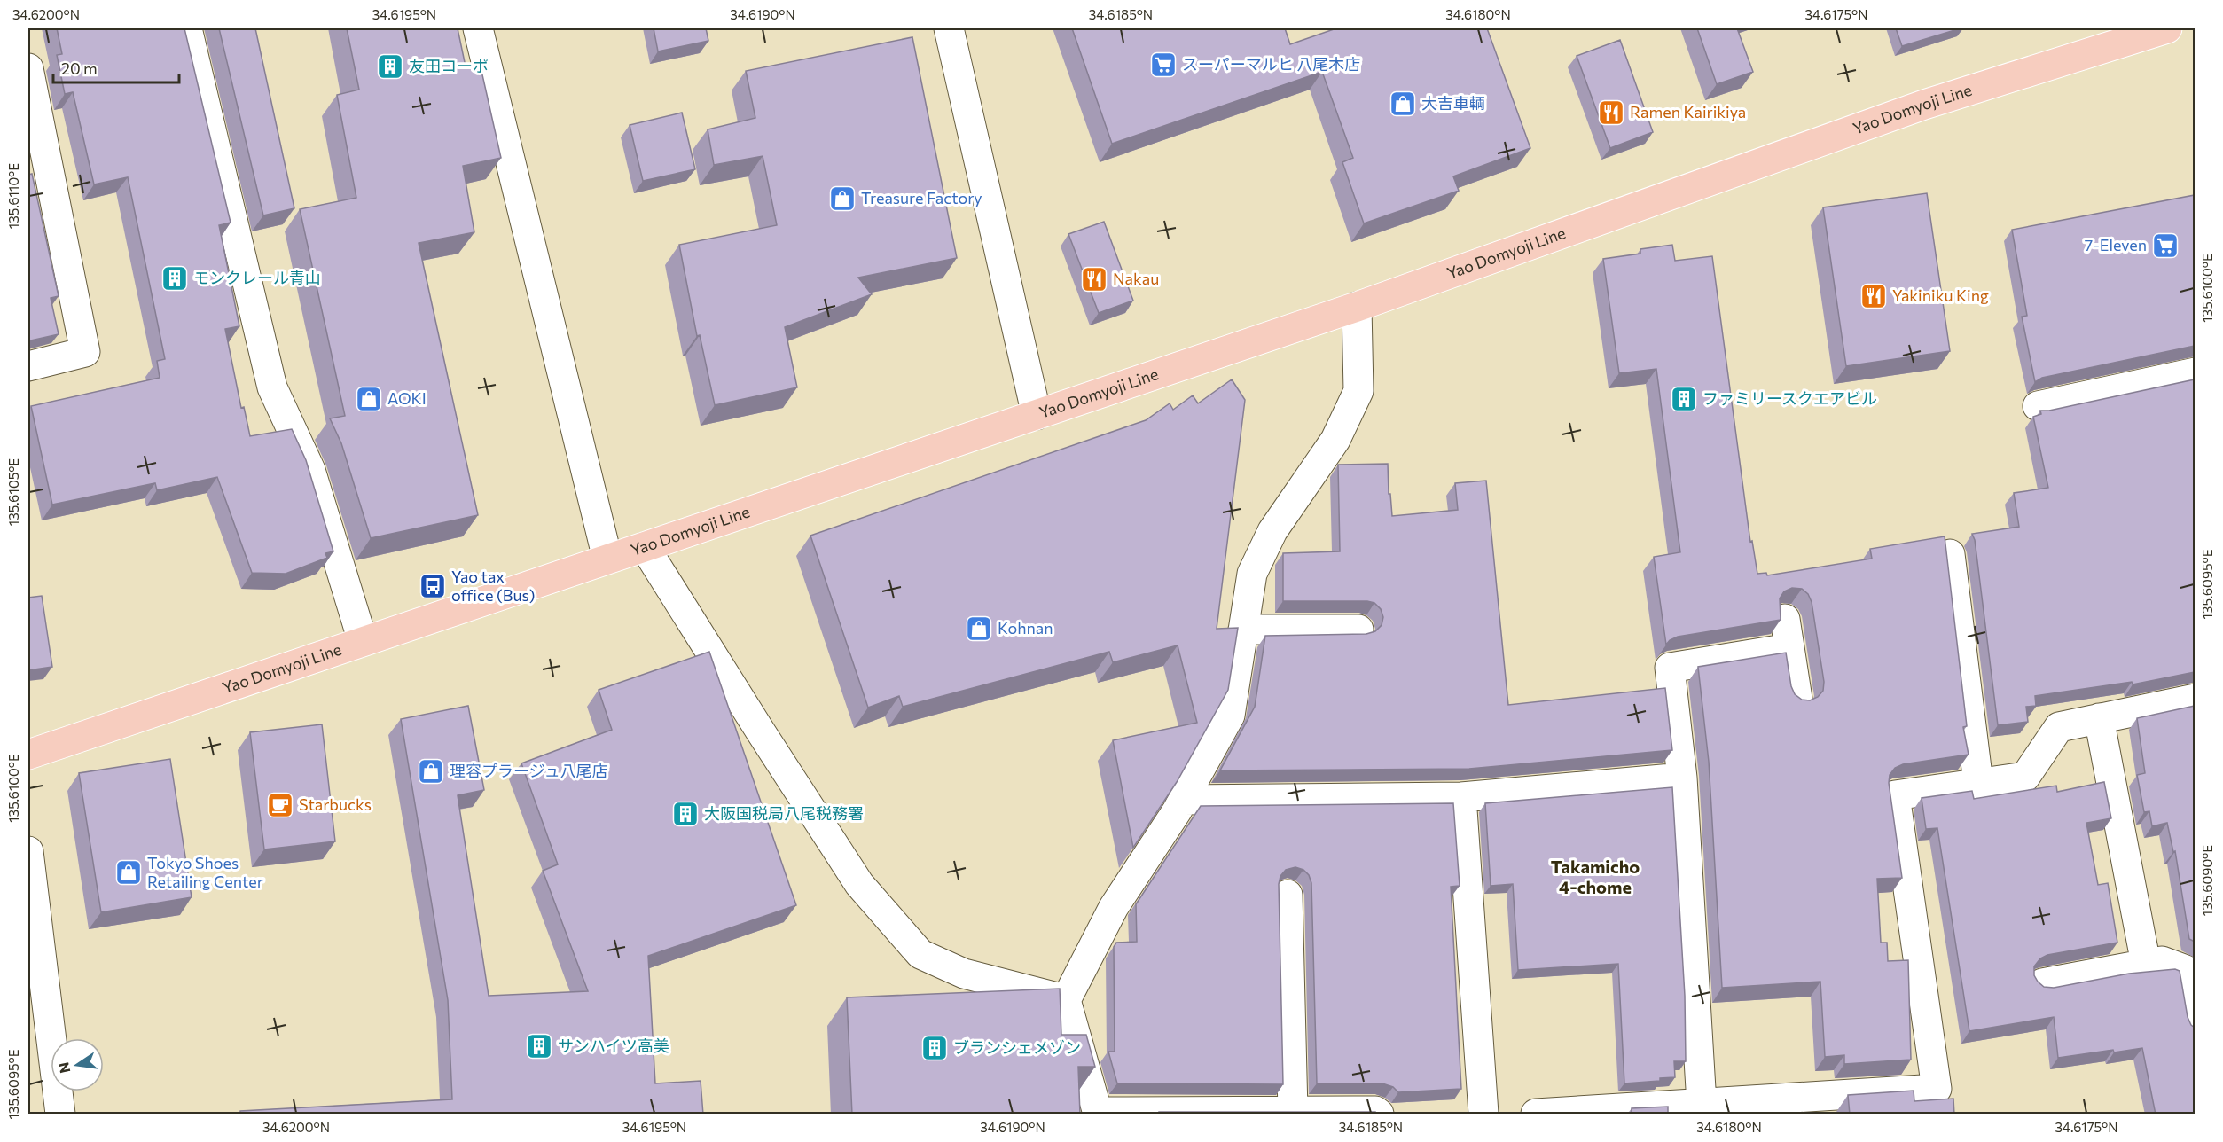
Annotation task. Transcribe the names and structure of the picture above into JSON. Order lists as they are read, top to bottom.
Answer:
{
  "streets": {
    "main road": ["Yao Domyoji Line"]
  },
  "districts": ["Takamicho 4-chome"],
  "places": {
    "supermarket": ["スーパーマルヒ 八尾木店", "7-Eleven"],
    "building": [
      "友田コーポ",
      "モンクレール青山",
      "ファミリースクエアビル",
      "大阪国税局八尾税務署",
      "サンハイツ高美",
      "ブランシェメゾン"
    ],
    "shop": [
      "大吉車輌",
      "Treasure Factory",
      "AOKI",
      "Kohnan",
      "理容プラージュ八尾店",
      "Tokyo Shoes Retailing Center"
    ],
    "restaurant": ["Ramen Kairikiya", "Nakau", "Yakiniku King"],
    "bus stop": ["Yao tax office (Bus)"],
    "cafe": ["Starbucks"]
  },
  "scale_bar": "20 m",
  "north": "left",
  "coordinates": [
    "34.6200°N",
    "34.6195°N",
    "34.6190°N",
    "34.6185°N",
    "34.6180°N",
    "34.6175°N",
    "135.6110°E",
    "135.6100°E",
    "135.6105°E",
    "135.6095°E",
    "135.6090°E"
  ]
}
